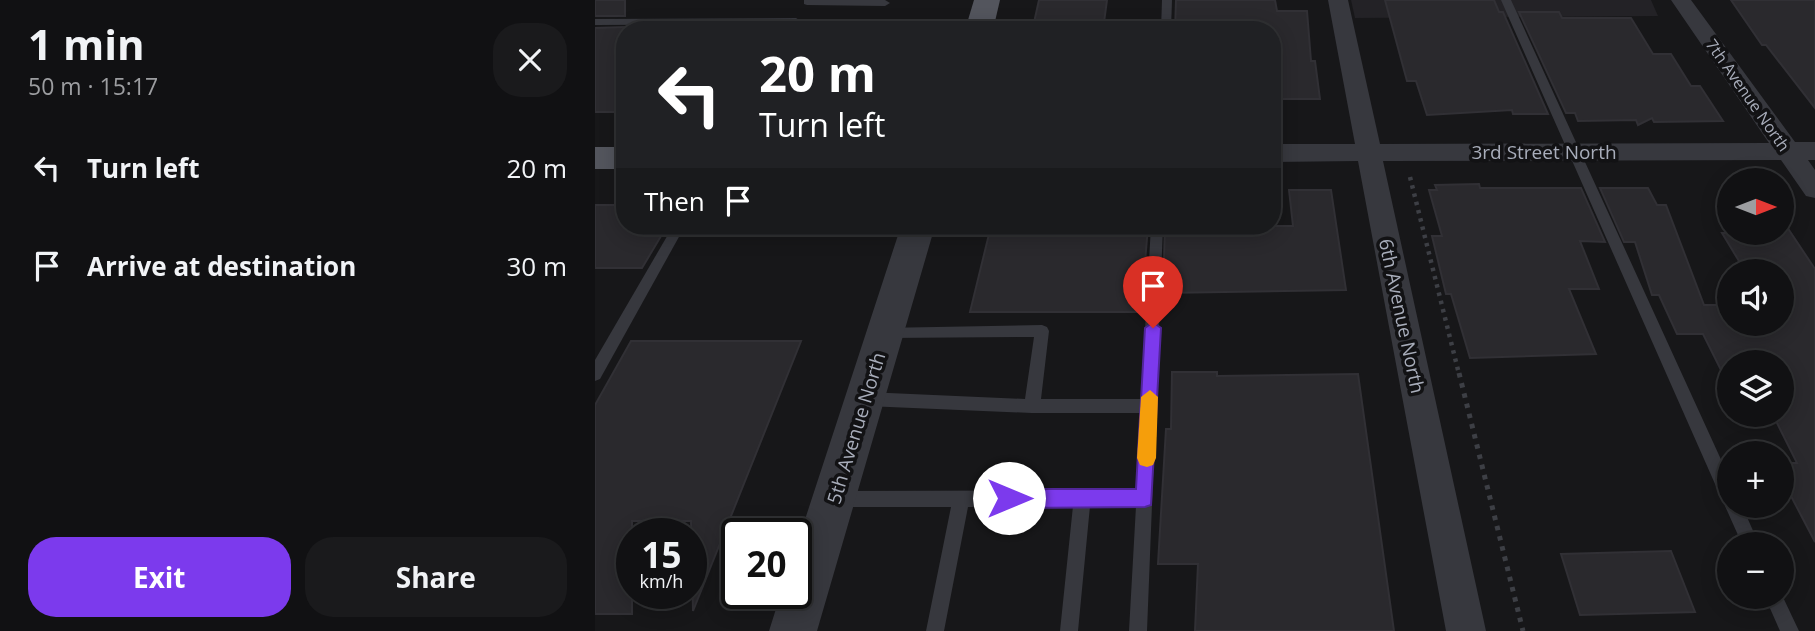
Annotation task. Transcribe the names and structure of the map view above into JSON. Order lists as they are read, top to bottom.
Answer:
{
  "streets": {
    "street": [
      "7th Avenue North",
      "3rd Street North",
      "6th Avenue North",
      "5th Avenue North"
    ]
  },
  "crossings": [
    ["7th Avenue North", "3rd Street North"],
    ["3rd Street North", "6th Avenue North"]
  ],
  "north": "right",
  "page": {
    "heading": ["1 min", "50 m · 15:17"],
    "turn": ["20 m", "Turn left"],
    "list": [
      {
        "name": "Turn left",
        "value": "20 m"
      },
      {
        "name": "Arrive at destination",
        "value": "30 m"
      }
    ],
    "map_buttons": ["+", "−"],
    "then": "Then",
    "speed": "15 km/h",
    "limit": "20",
    "buttons": ["Exit", "Share"]
  }
}
